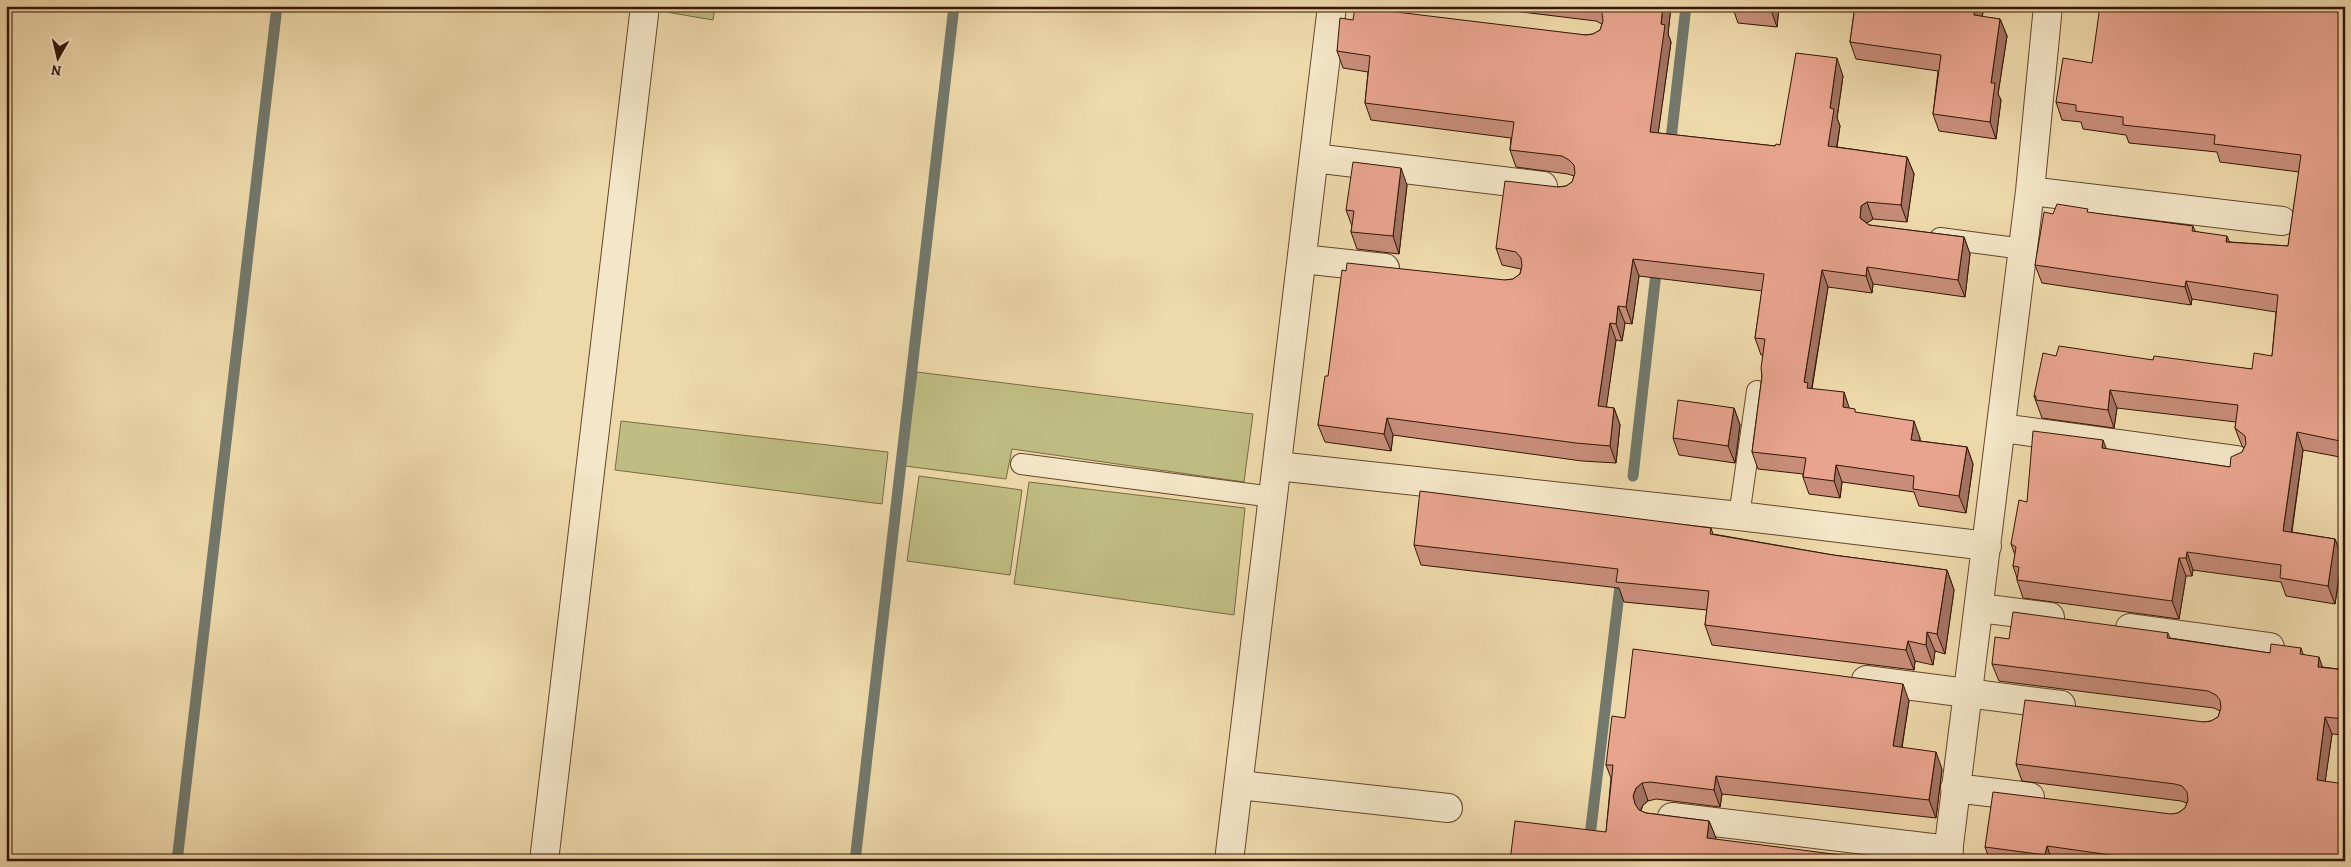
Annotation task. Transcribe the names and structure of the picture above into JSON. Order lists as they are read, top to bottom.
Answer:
{
  "north": "bottom"
}
